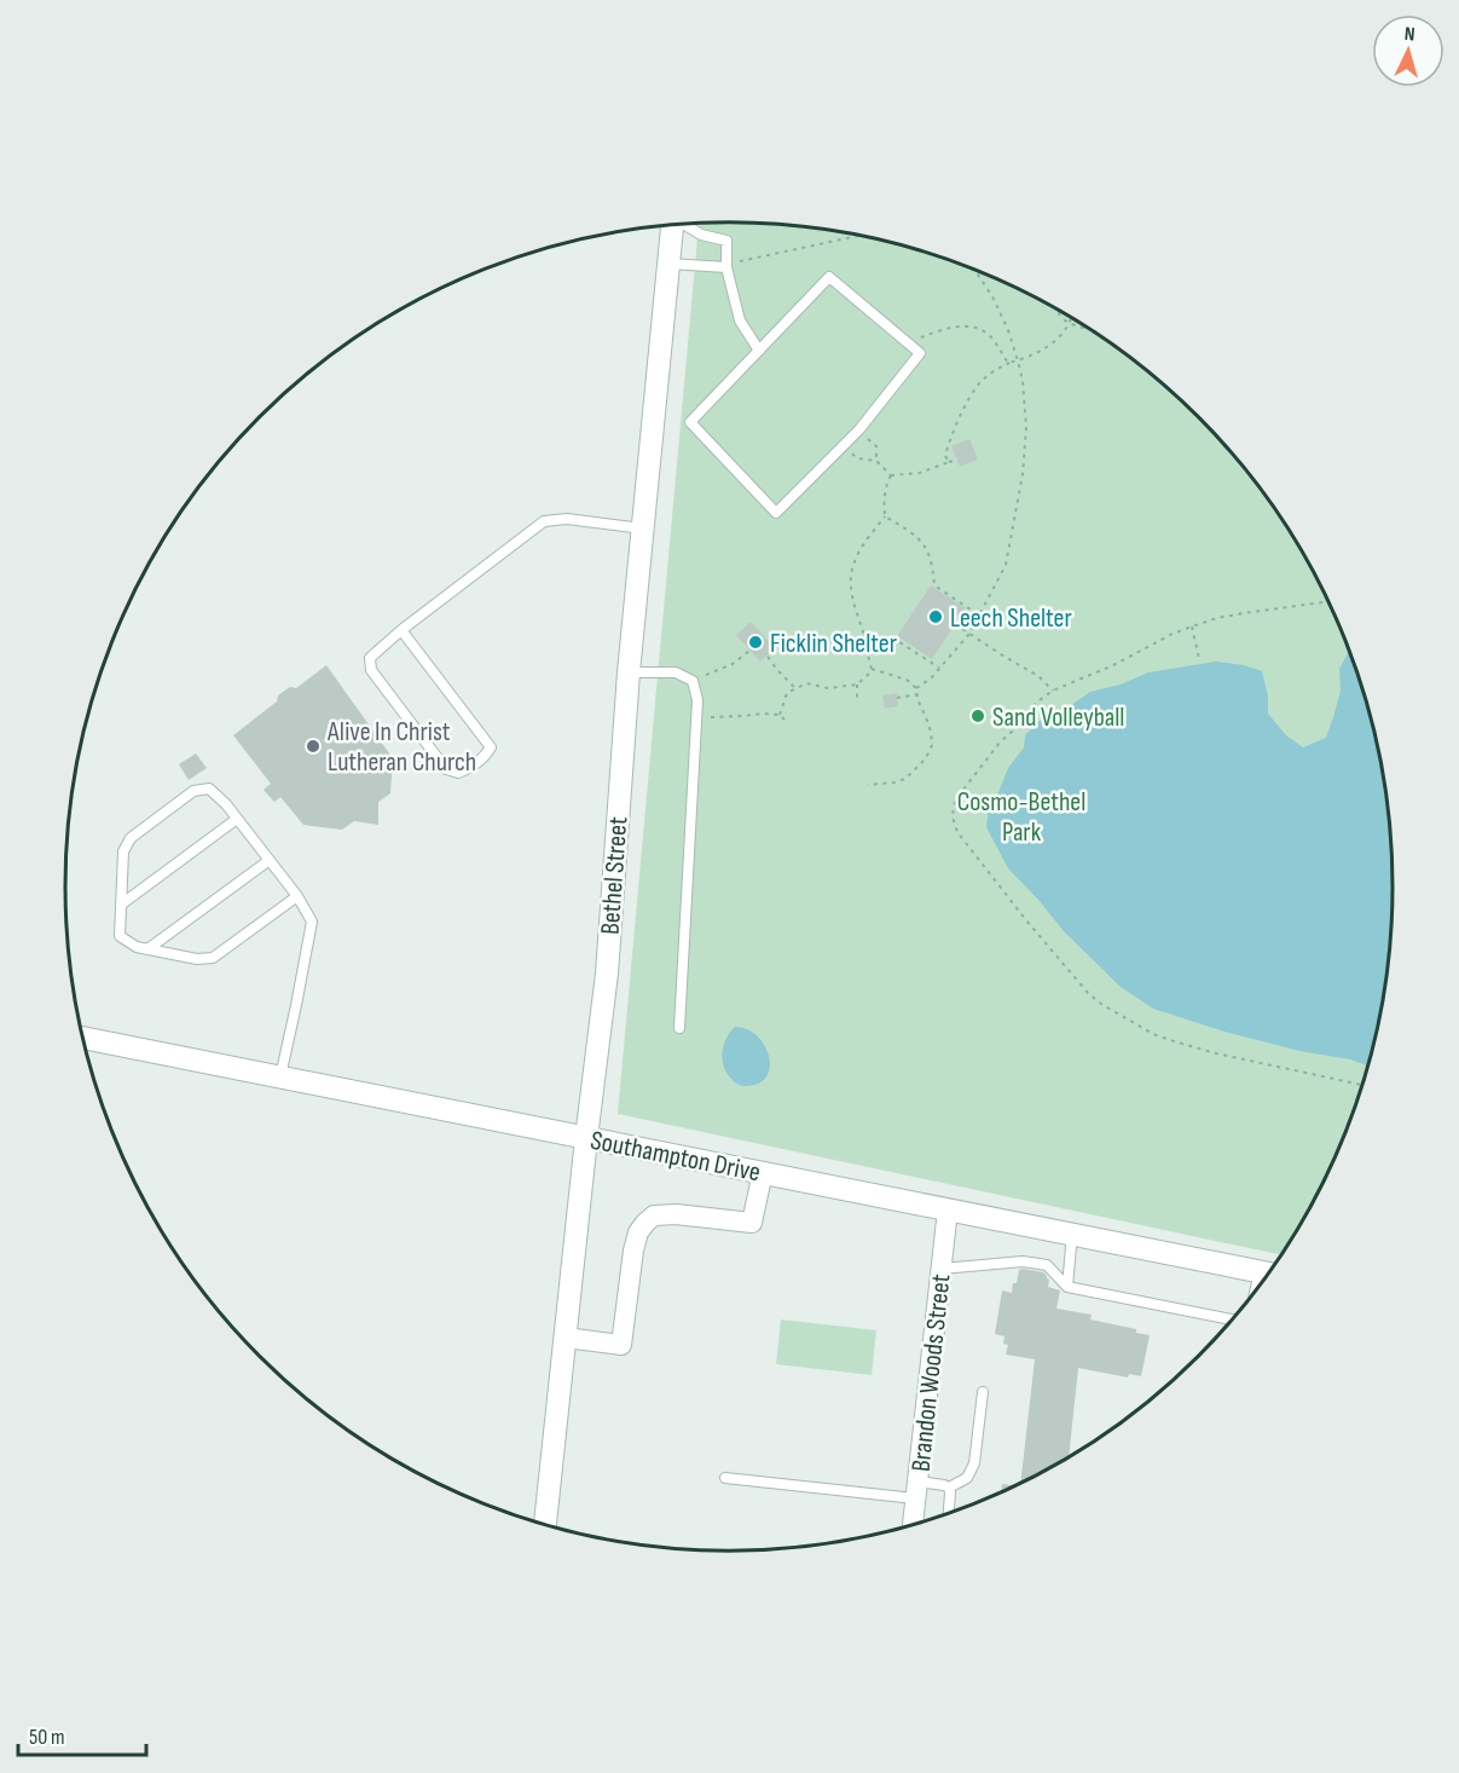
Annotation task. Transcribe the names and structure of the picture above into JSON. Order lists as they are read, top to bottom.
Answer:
{
  "streets": {
    "street": ["Bethel Street", "Southampton Drive", "Brandon Woods Street"]
  },
  "crossings": [
    ["Bethel Street", "Southampton Drive"],
    ["Southampton Drive", "Brandon Woods Street"]
  ],
  "parks": ["Cosmo-Bethel Park"],
  "places": [
    "Leech Shelter",
    "Ficklin Shelter",
    "Sand Volleyball",
    "Alive In Christ Lutheran Church"
  ],
  "scale_bar": "50 m",
  "north": "top"
}
